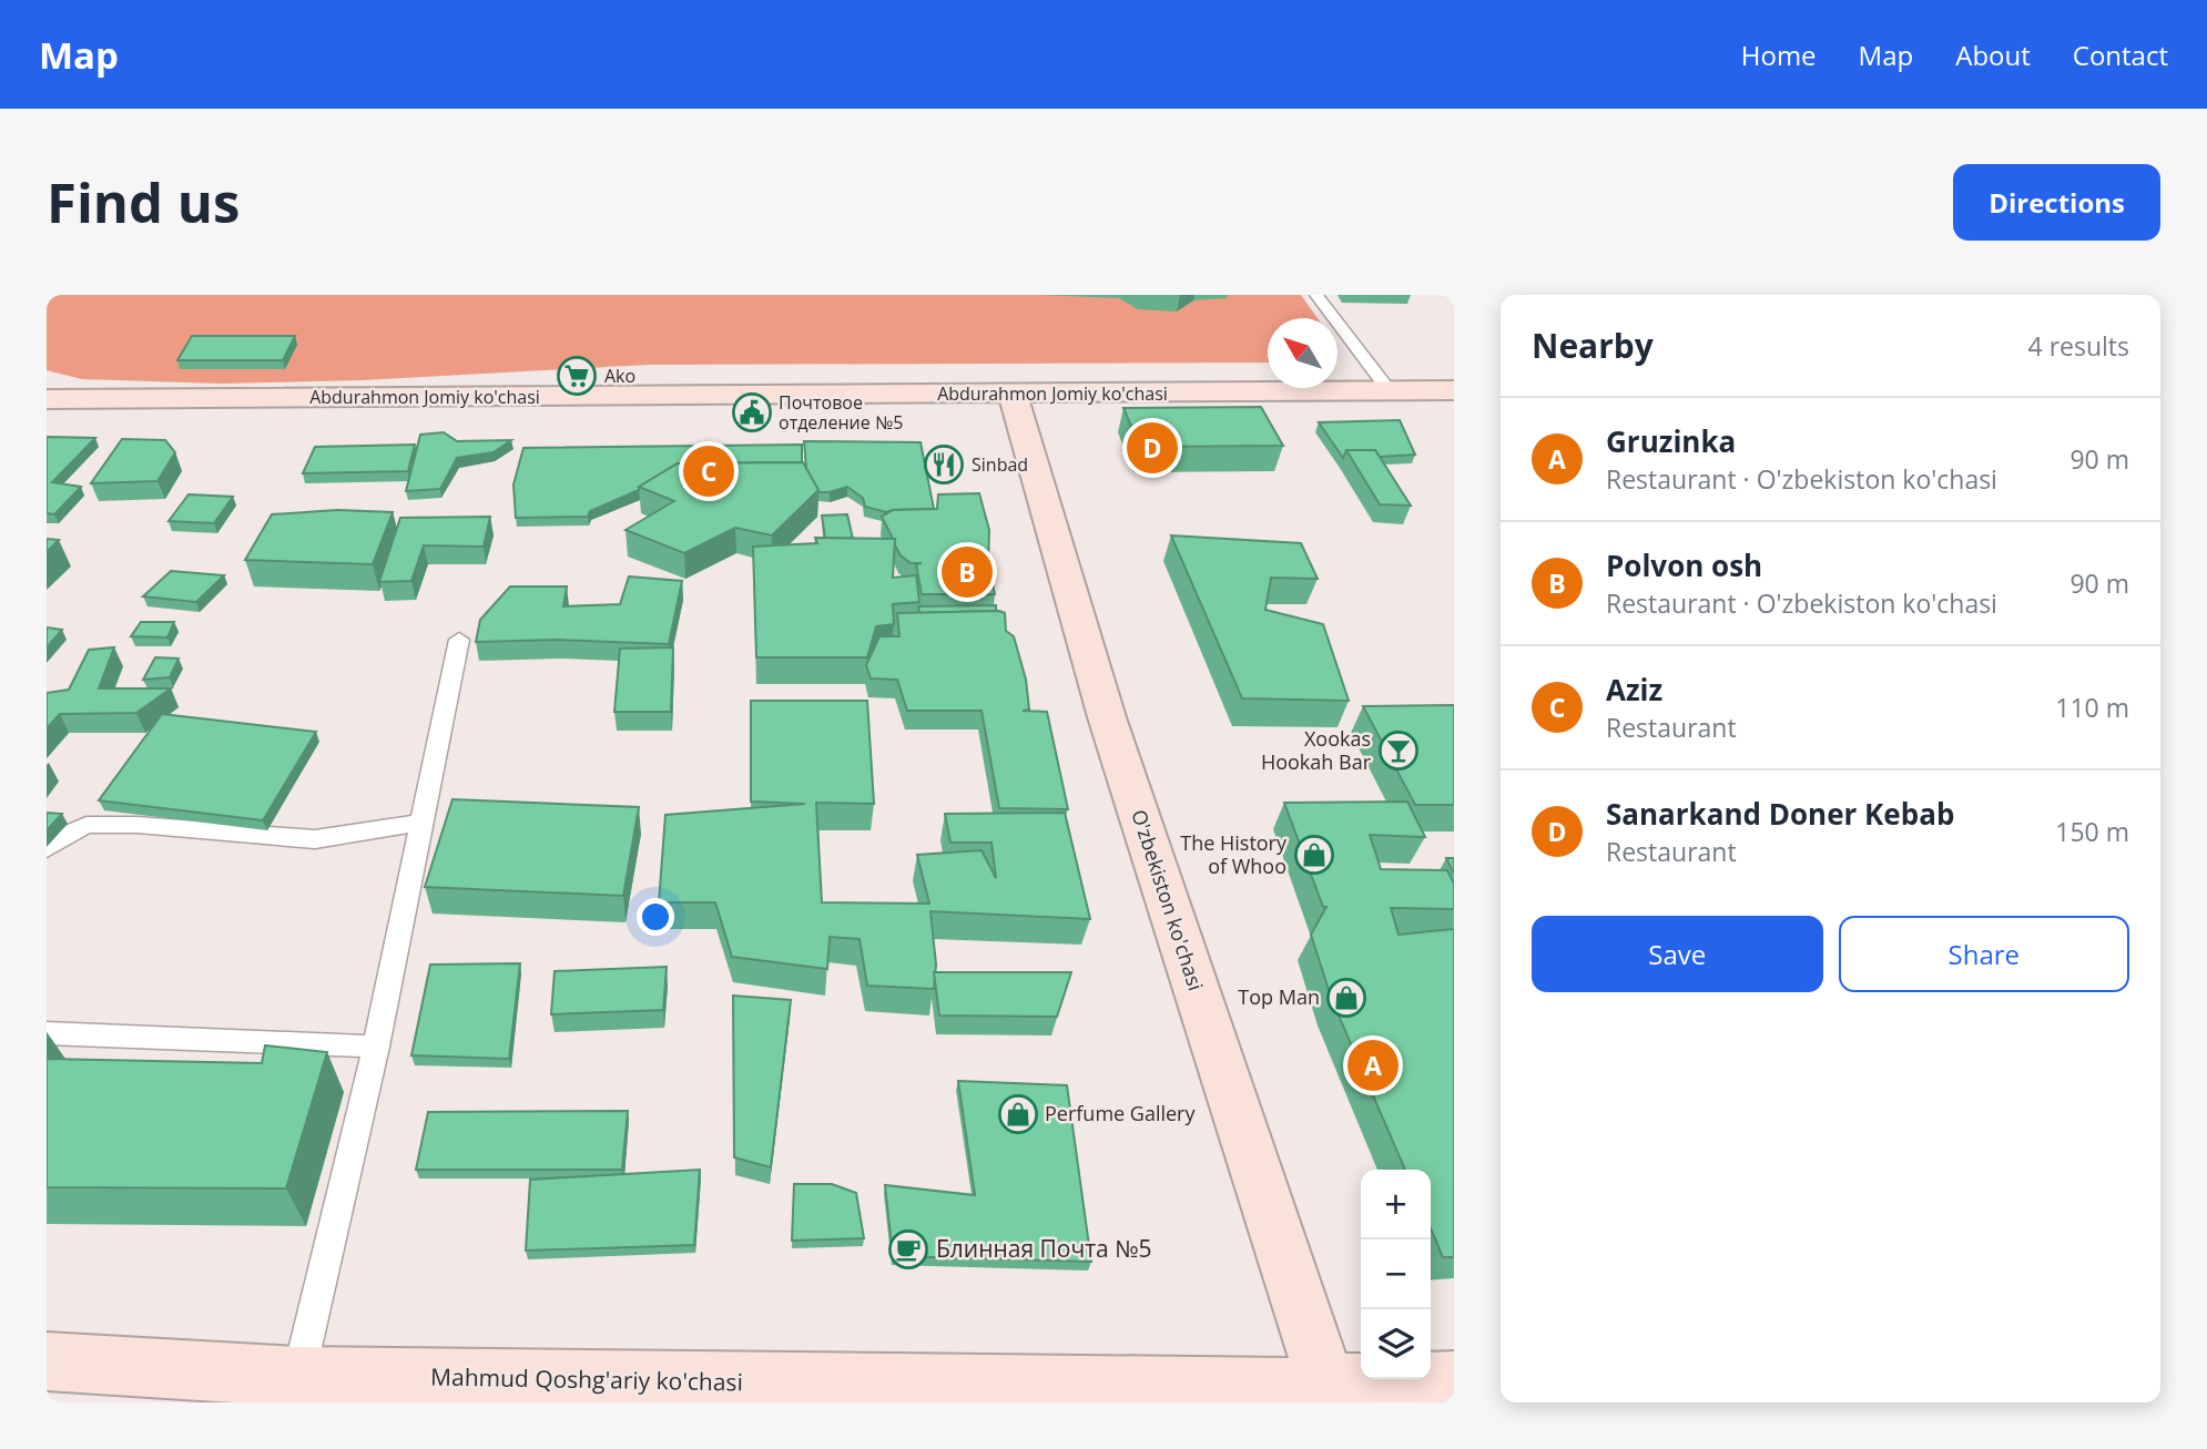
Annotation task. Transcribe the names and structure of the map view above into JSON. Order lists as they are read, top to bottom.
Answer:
{
  "streets": {
    "main road": ["Abdurahmon Jomiy ko'chasi", "O'zbekiston ko'chasi", "Mahmud Qoshg'ariy ko'chasi"]
  },
  "crossings": [
    ["Abdurahmon Jomiy ko'chasi", "O'zbekiston ko'chasi"],
    ["O'zbekiston ko'chasi", "Mahmud Qoshg'ariy ko'chasi"]
  ],
  "places": {
    "supermarket": ["Ako"],
    "public building": ["Почтовое отделение №5"],
    "restaurant": ["Sinbad"],
    "bar": ["Xookas Hookah Bar"],
    "shop": ["The History of Whoo", "Top Man", "Perfume Gallery"],
    "cafe": ["Блинная Почта №5"]
  },
  "north": "top left",
  "page": {
    "header": "Map",
    "nav": [
      "Home",
      "Map",
      "About",
      "Contact"
    ],
    "buttons": [
      "Directions",
      ["Save", "Share"]
    ],
    "title": "Find us",
    "heading": ["Nearby", "4 results"],
    "list": [
      {
        "mark": "A",
        "name": "Gruzinka",
        "note": "Restaurant · O'zbekiston ko'chasi",
        "value": "90 m"
      },
      {
        "mark": "B",
        "name": "Polvon osh",
        "note": "Restaurant · O'zbekiston ko'chasi",
        "value": "90 m"
      },
      {
        "mark": "C",
        "name": "Aziz",
        "note": "Restaurant",
        "value": "110 m"
      },
      {
        "mark": "D",
        "name": "Sanarkand Doner Kebab",
        "note": "Restaurant",
        "value": "150 m"
      }
    ],
    "pins": [
      "D",
      "C",
      "B",
      "A"
    ],
    "map_buttons": ["+", "−"]
  }
}
